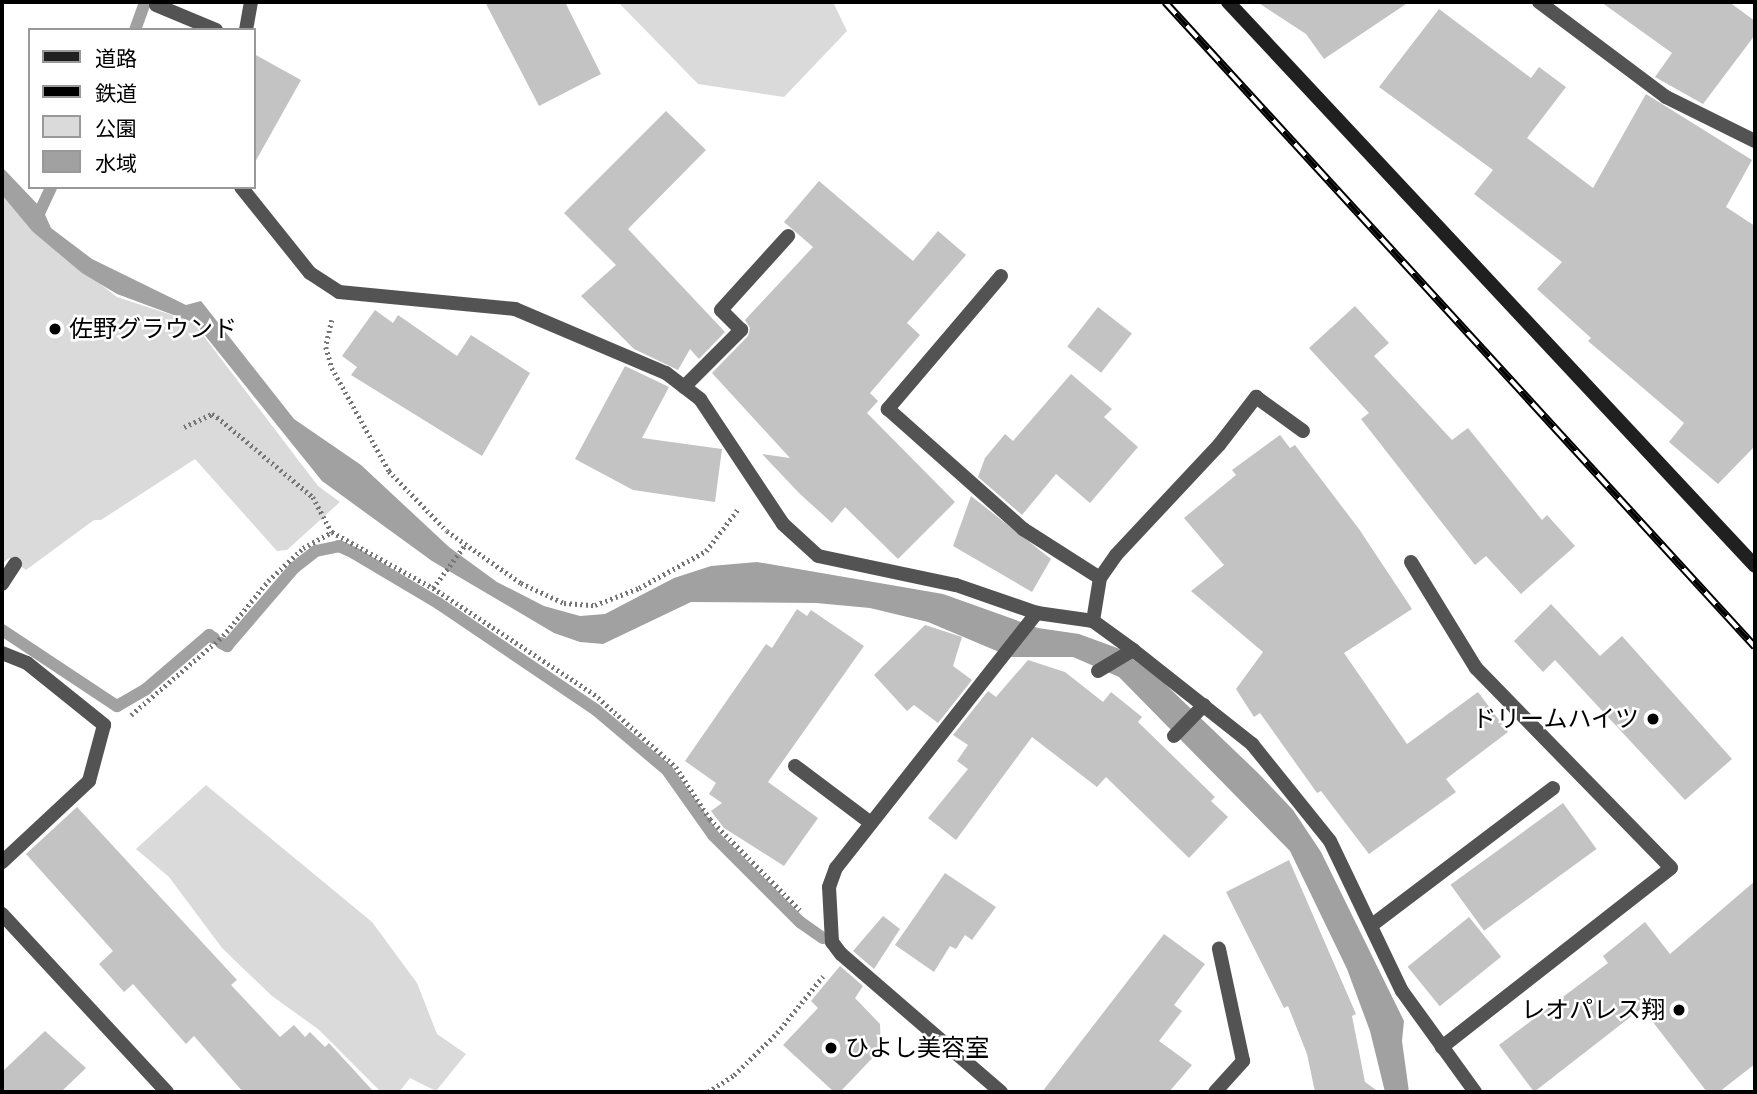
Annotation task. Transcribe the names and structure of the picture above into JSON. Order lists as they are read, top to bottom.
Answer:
{
  "places": [
    "佐野グラウンド",
    "ドリームハイツ",
    "レオパレス翔",
    "ひよし美容室"
  ],
  "legend": [
    "道路",
    "鉄道",
    "公園",
    "水域"
  ]
}
